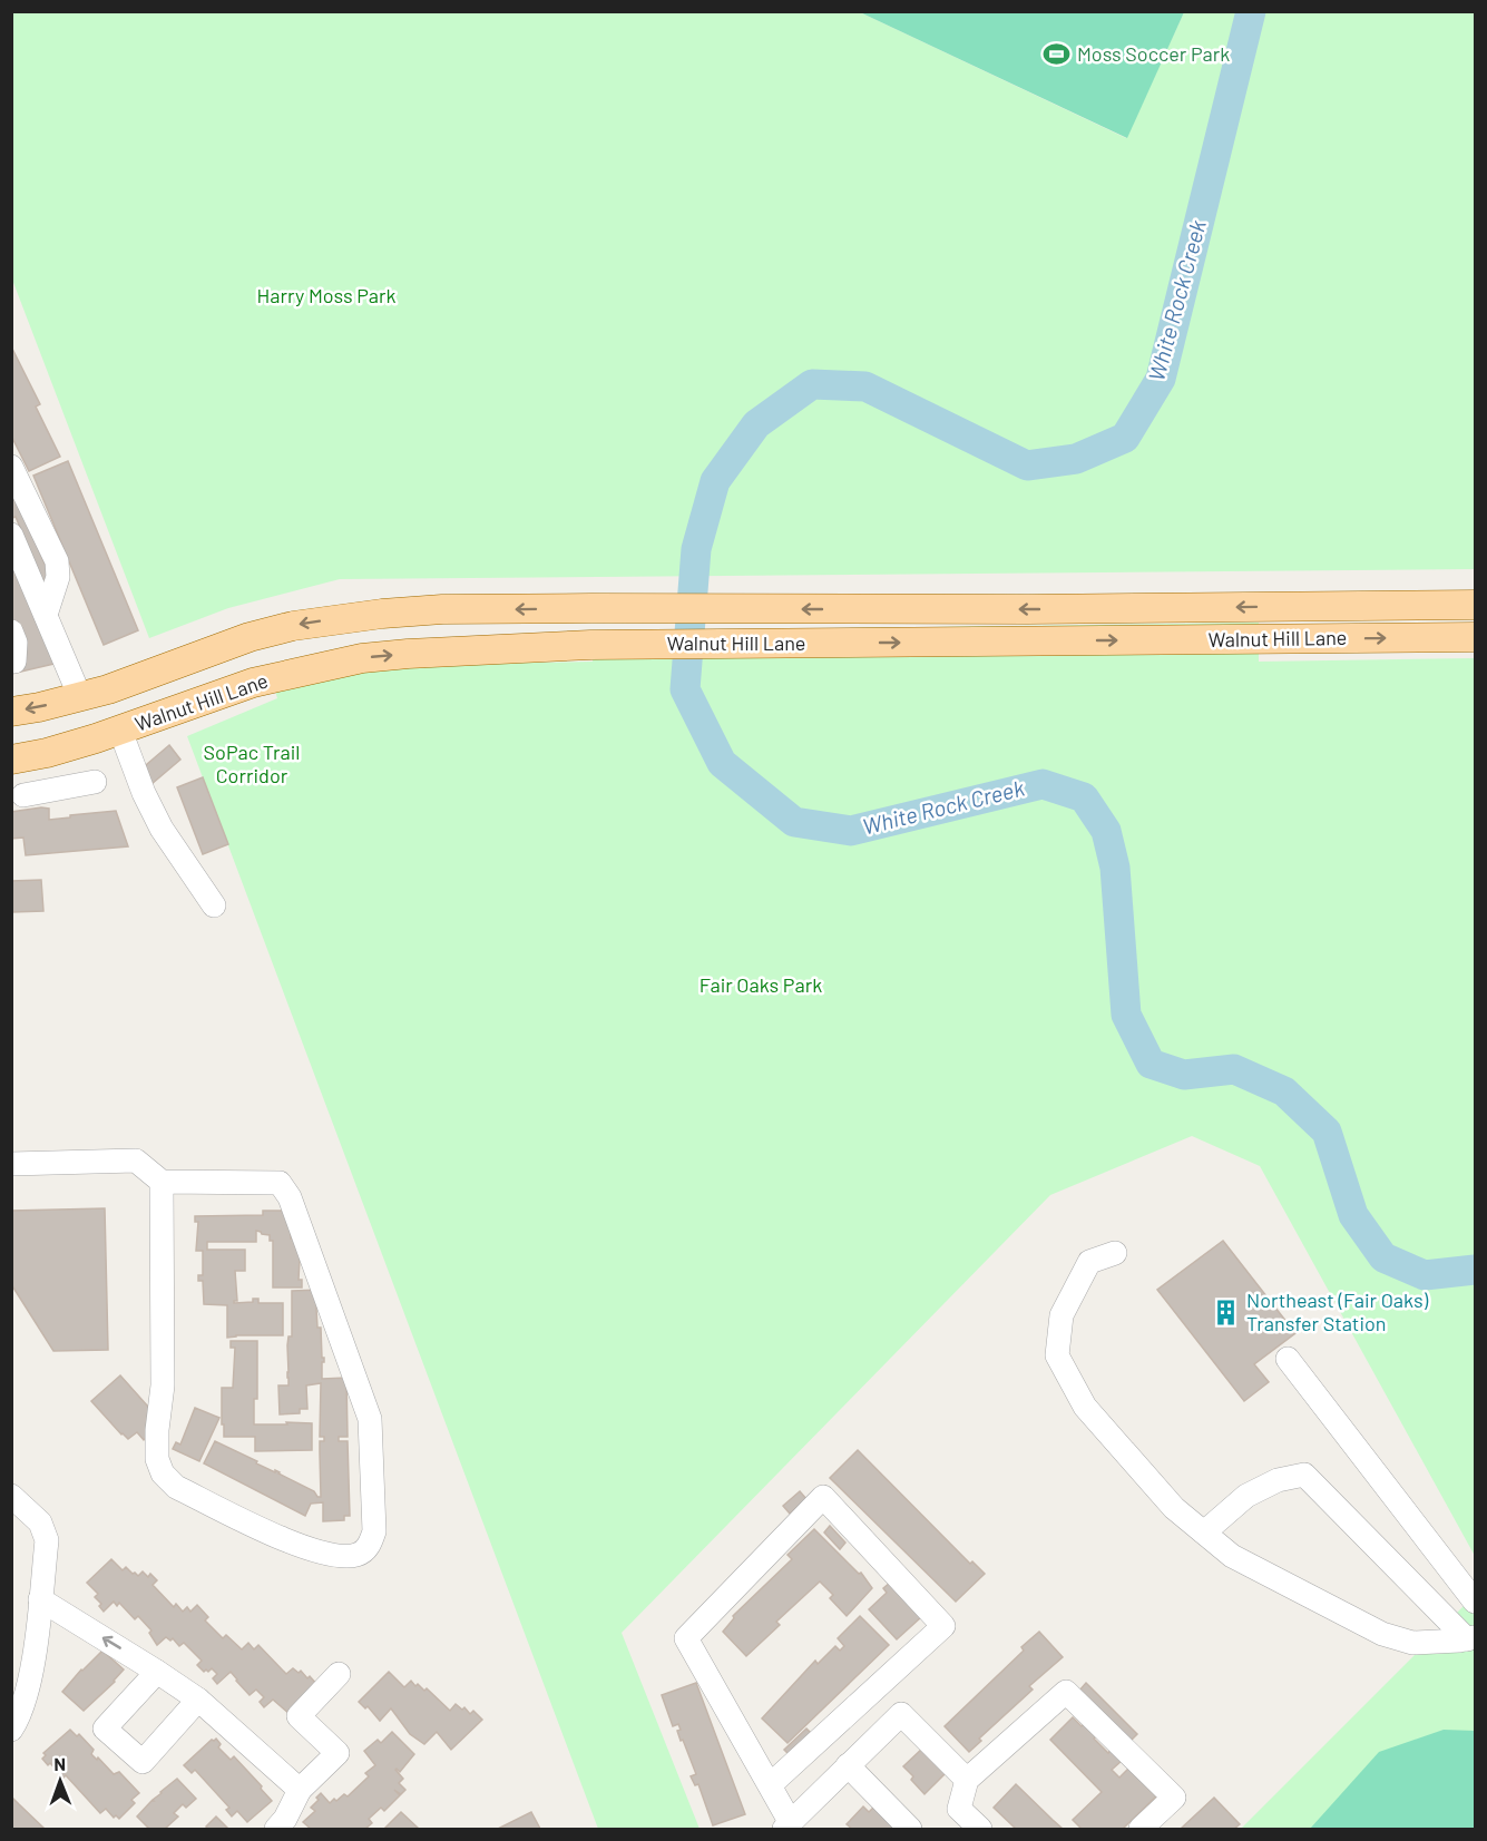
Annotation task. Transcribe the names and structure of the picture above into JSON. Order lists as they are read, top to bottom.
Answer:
{
  "streets": {
    "main road": ["Walnut Hill Lane"]
  },
  "water": ["White Rock Creek"],
  "parks": ["Harry Moss Park", "SoPac Trail Corridor", "Fair Oaks Park"],
  "places": {
    "sports": ["Moss Soccer Park"],
    "building": ["Northeast (Fair Oaks) Transfer Station"]
  },
  "north": "top"
}
